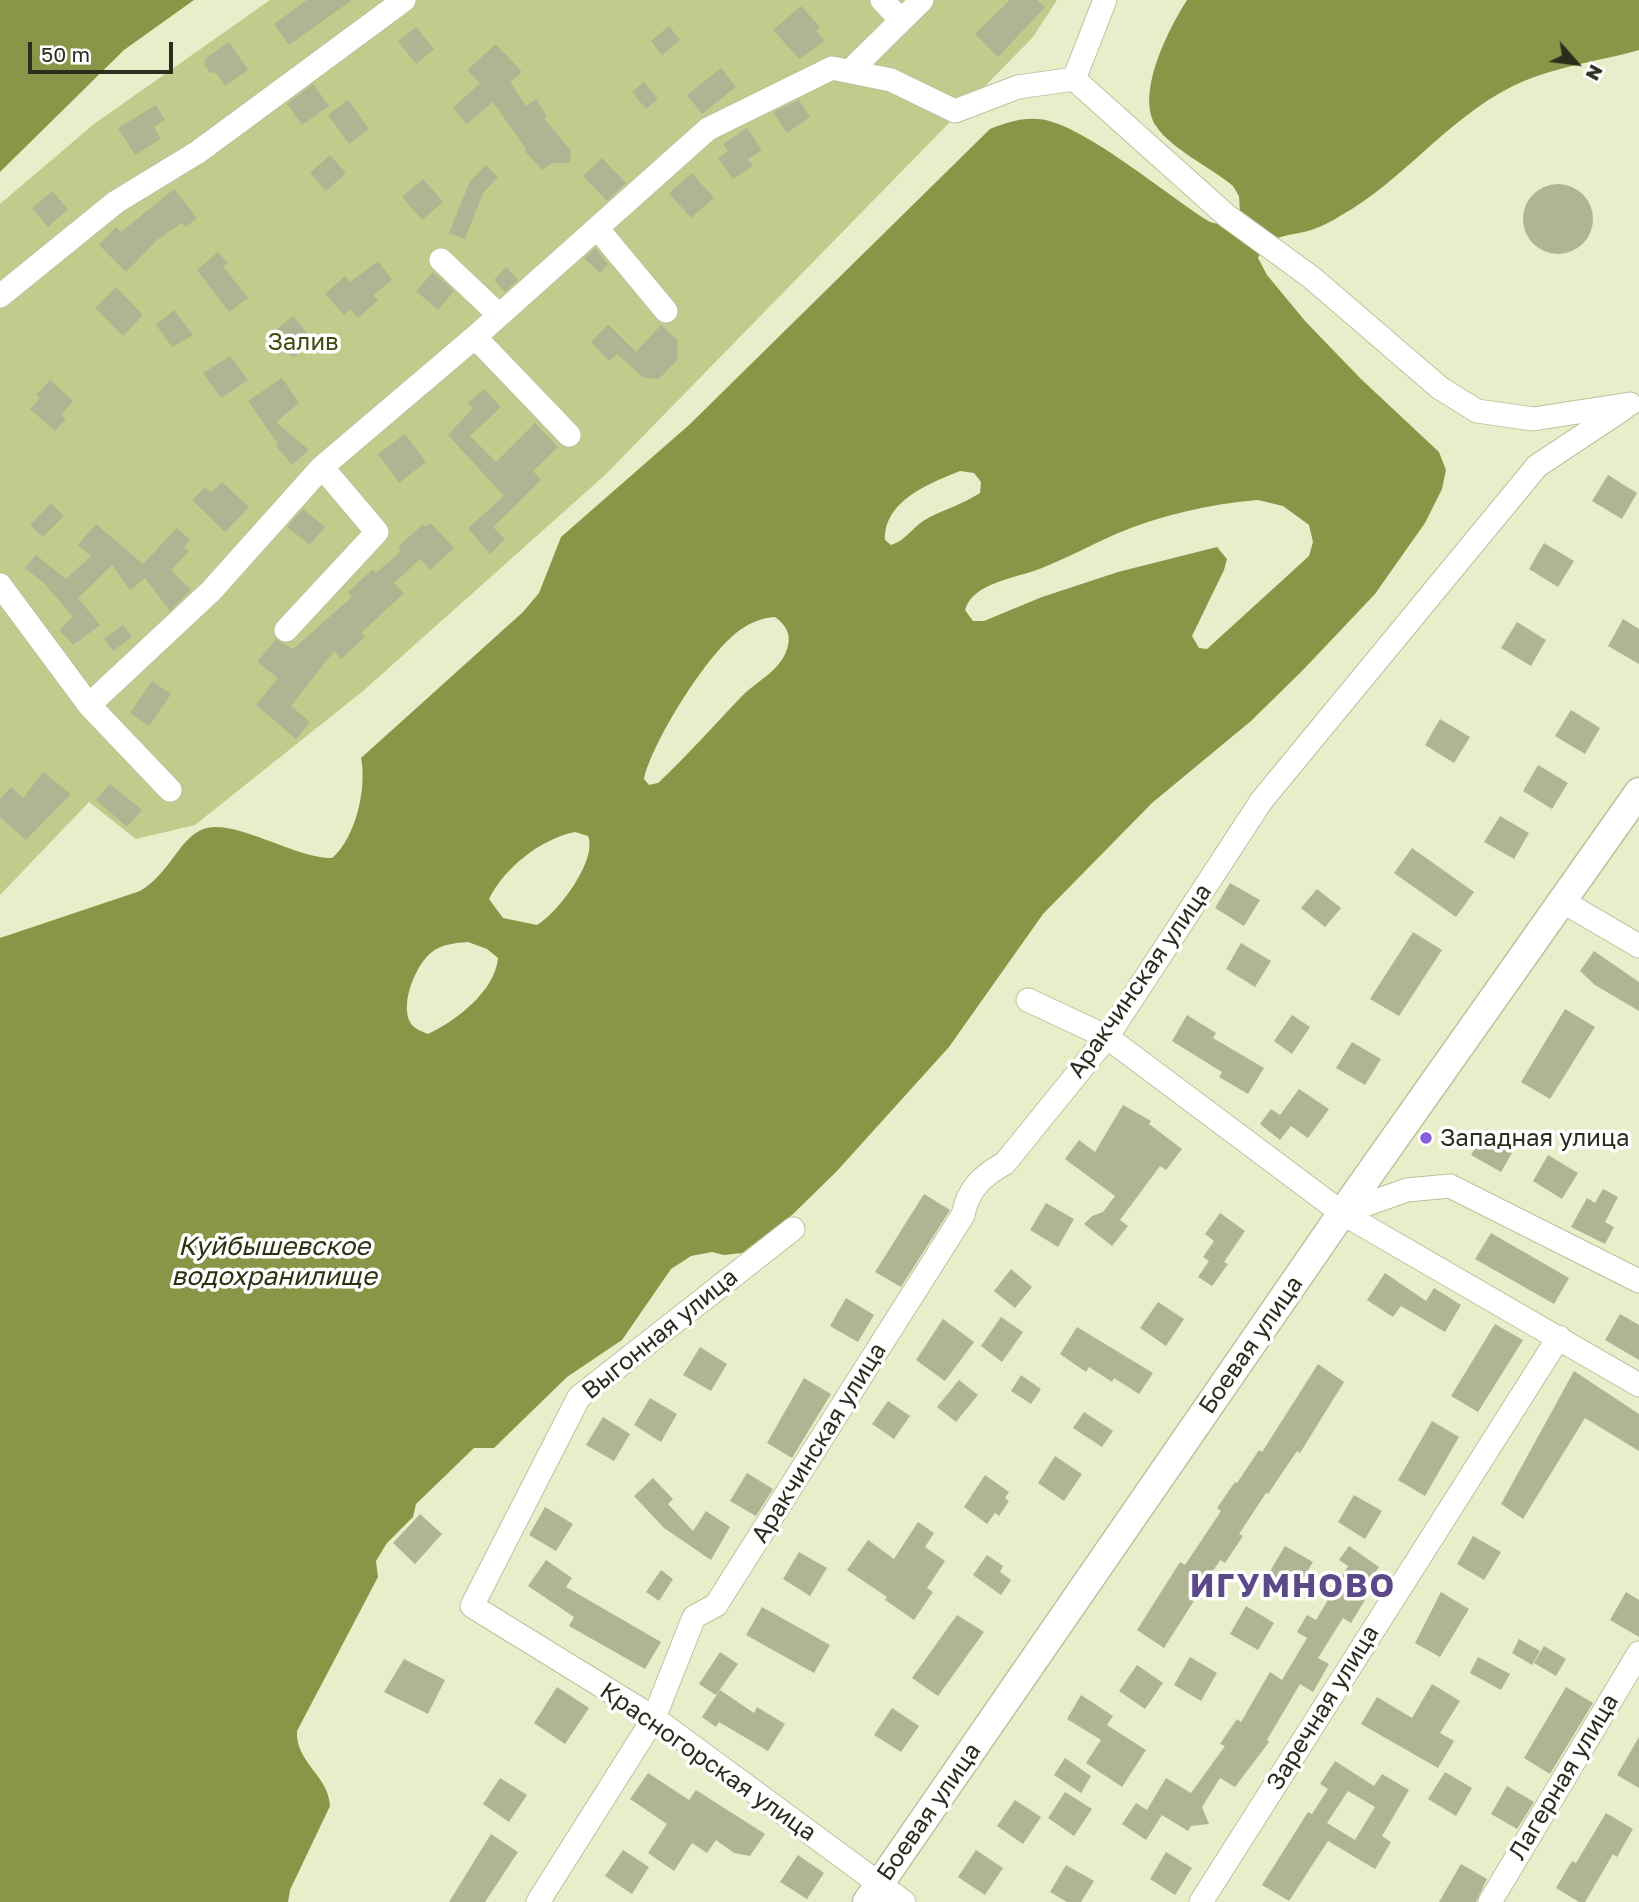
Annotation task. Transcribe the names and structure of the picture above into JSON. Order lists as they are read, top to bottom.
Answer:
{
  "streets": {
    "main road": ["Боевая улица"],
    "street": [
      "Аракчинская улица",
      "Выгонная улица",
      "Заречная улица",
      "Красногорская улица",
      "Лагерная улица"
    ]
  },
  "crossings": [
    ["Аракчинская улица", "Красногорская улица"],
    ["Выгонная улица", "Красногорская улица"],
    ["Боевая улица", "Красногорская улица"]
  ],
  "districts": ["ИГУМНОВО"],
  "water": ["Куйбышевское водохранилище"],
  "parks": ["Залив"],
  "places": ["Западная улица"],
  "scale_bar": "50 m",
  "north": "bottom right"
}
